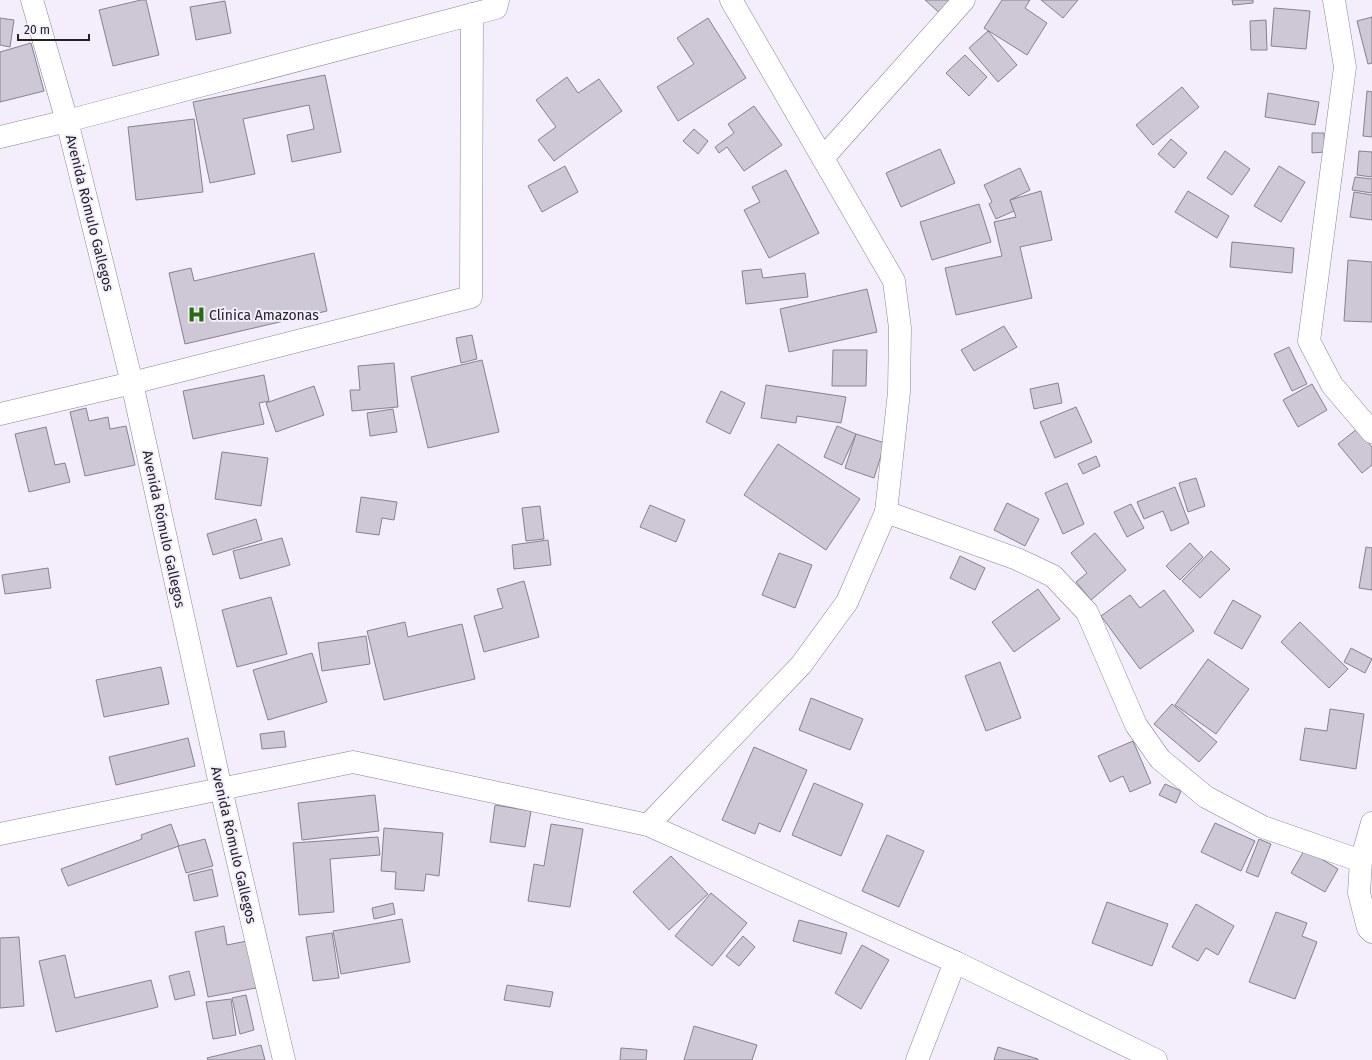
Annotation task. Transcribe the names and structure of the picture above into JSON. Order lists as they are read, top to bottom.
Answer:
{
  "streets": {
    "street": ["Avenida Rómulo Gallegos"]
  },
  "places": {
    "hospital": ["Clínica Amazonas"]
  },
  "scale_bar": "20 m"
}
